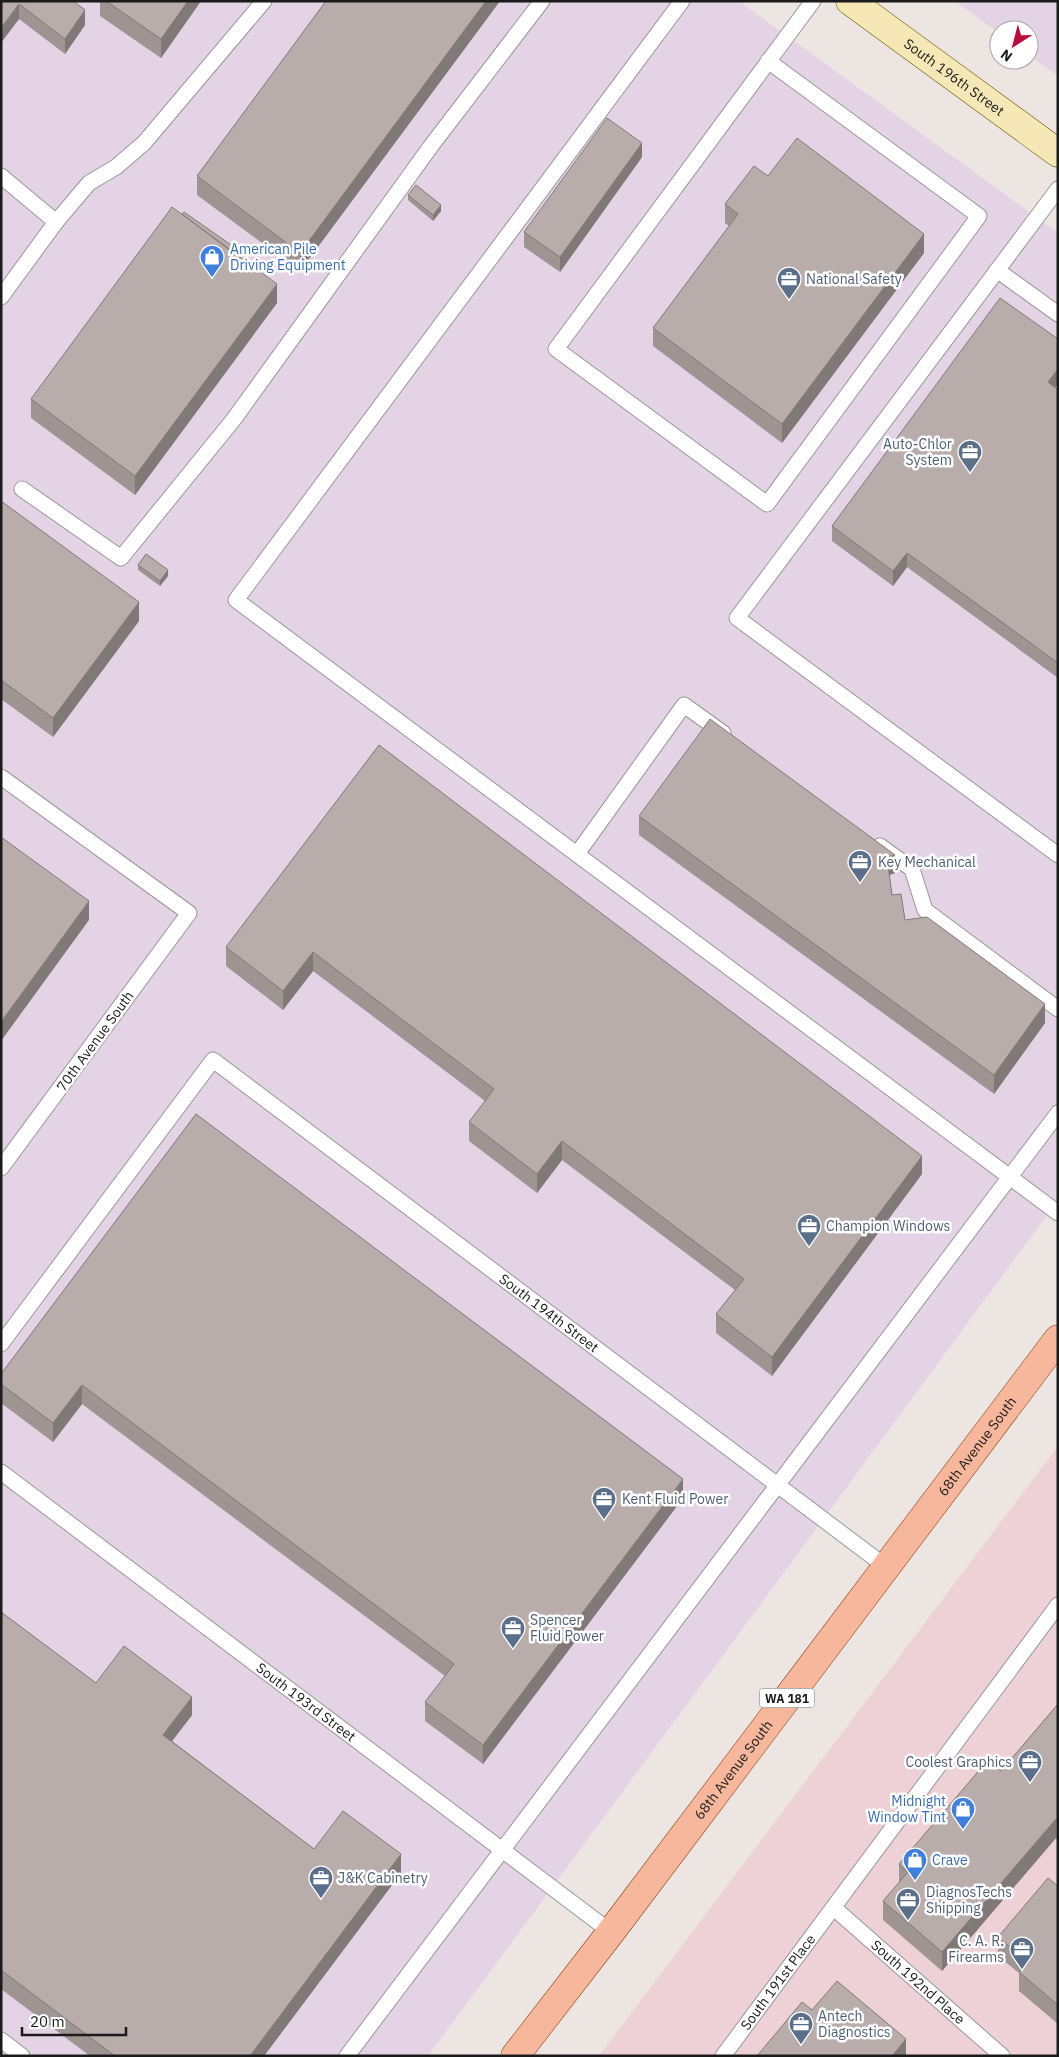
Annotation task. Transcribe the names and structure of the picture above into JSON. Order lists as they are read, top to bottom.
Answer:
{
  "streets": {
    "main road": ["South 196th Street", "68th Avenue South", "WA 181"],
    "lane": [
      "70th Avenue South",
      "South 194th Street",
      "South 193rd Street",
      "South 191st Place",
      "South 192nd Place"
    ]
  },
  "crossings": [
    ["South 194th Street", "68th Avenue South"],
    ["68th Avenue South", "South 193rd Street"],
    ["South 191st Place", "South 192nd Place"]
  ],
  "places": {
    "shop": ["American Pile Driving Equipment", "Midnight Window Tint", "Crave"],
    "office": [
      "National Safety",
      "Auto-Chlor System",
      "Key Mechanical",
      "Champion Windows",
      "Kent Fluid Power",
      "Spencer Fluid Power",
      "Coolest Graphics",
      "J&K Cabinetry",
      "DiagnosTechs Shipping",
      "C. A. R. Firearms",
      "Antech Diagnostics"
    ]
  },
  "scale_bar": "20 m",
  "north": "bottom left"
}
